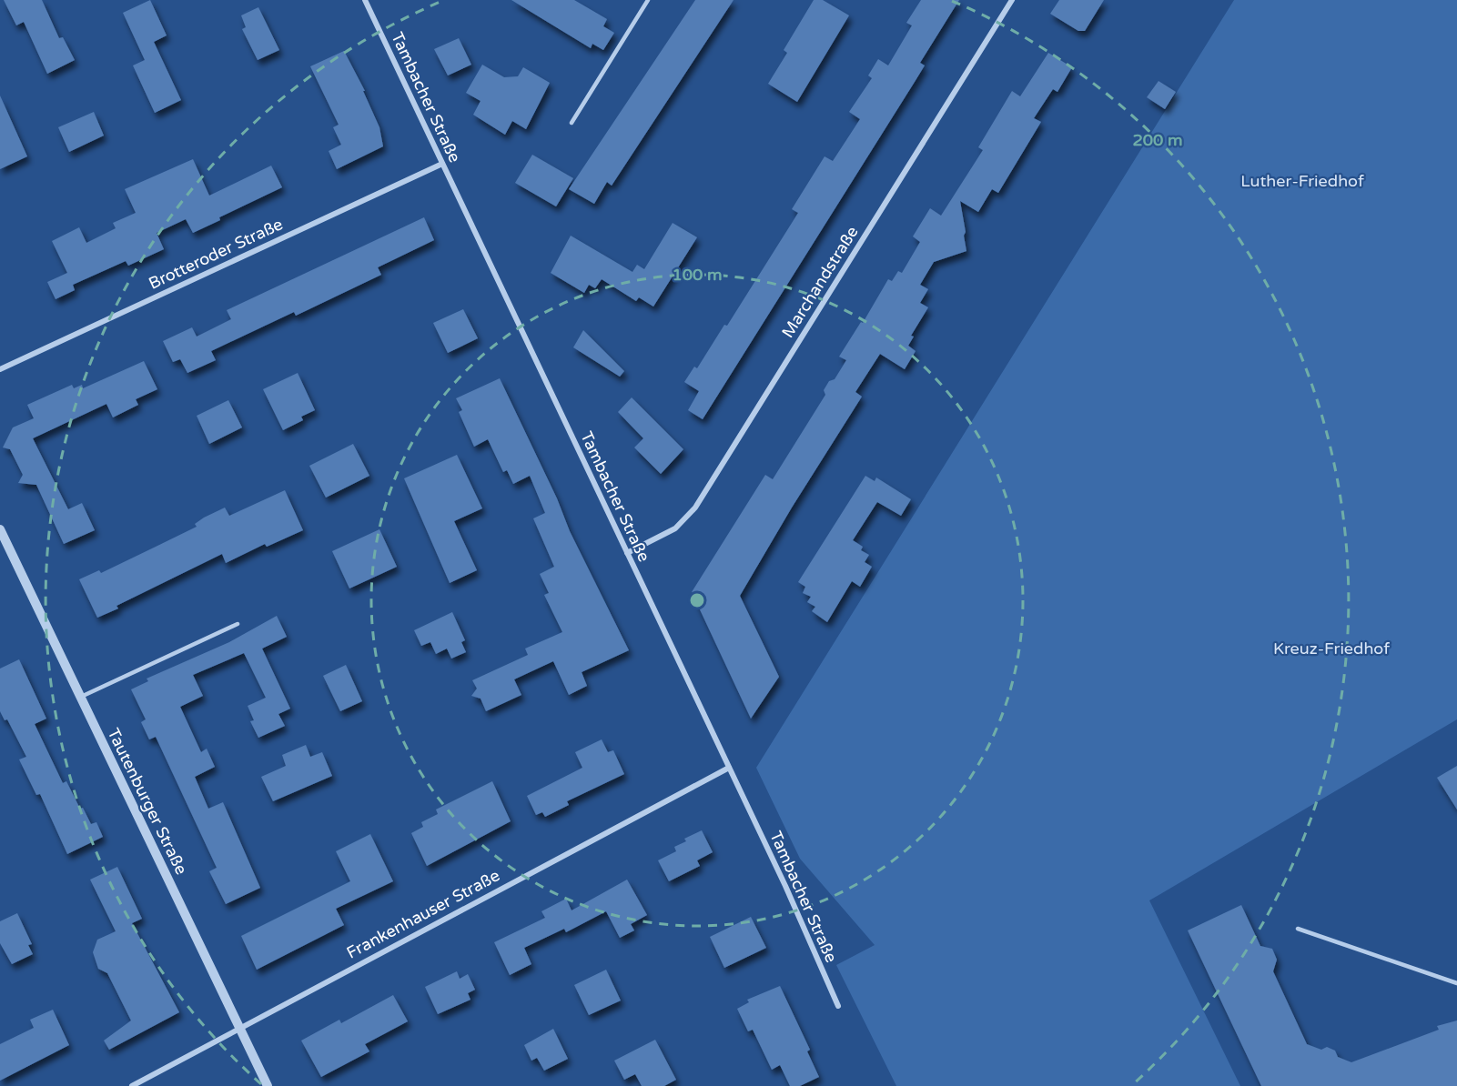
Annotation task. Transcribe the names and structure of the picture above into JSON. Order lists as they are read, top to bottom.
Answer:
{
  "streets": {
    "street": [
      "Tambacher Straße",
      "Brotteroder Straße",
      "Marchandstraße",
      "Tautenburger Straße",
      "Frankenhauser Straße"
    ]
  },
  "crossings": [
    ["Tambacher Straße", "Brotteroder Straße"],
    ["Tambacher Straße", "Marchandstraße"],
    ["Tambacher Straße", "Frankenhauser Straße"],
    ["Tautenburger Straße", "Frankenhauser Straße"]
  ],
  "parks": ["Luther-Friedhof", "Kreuz-Friedhof"],
  "rings": ["200 m", "100 m"]
}
